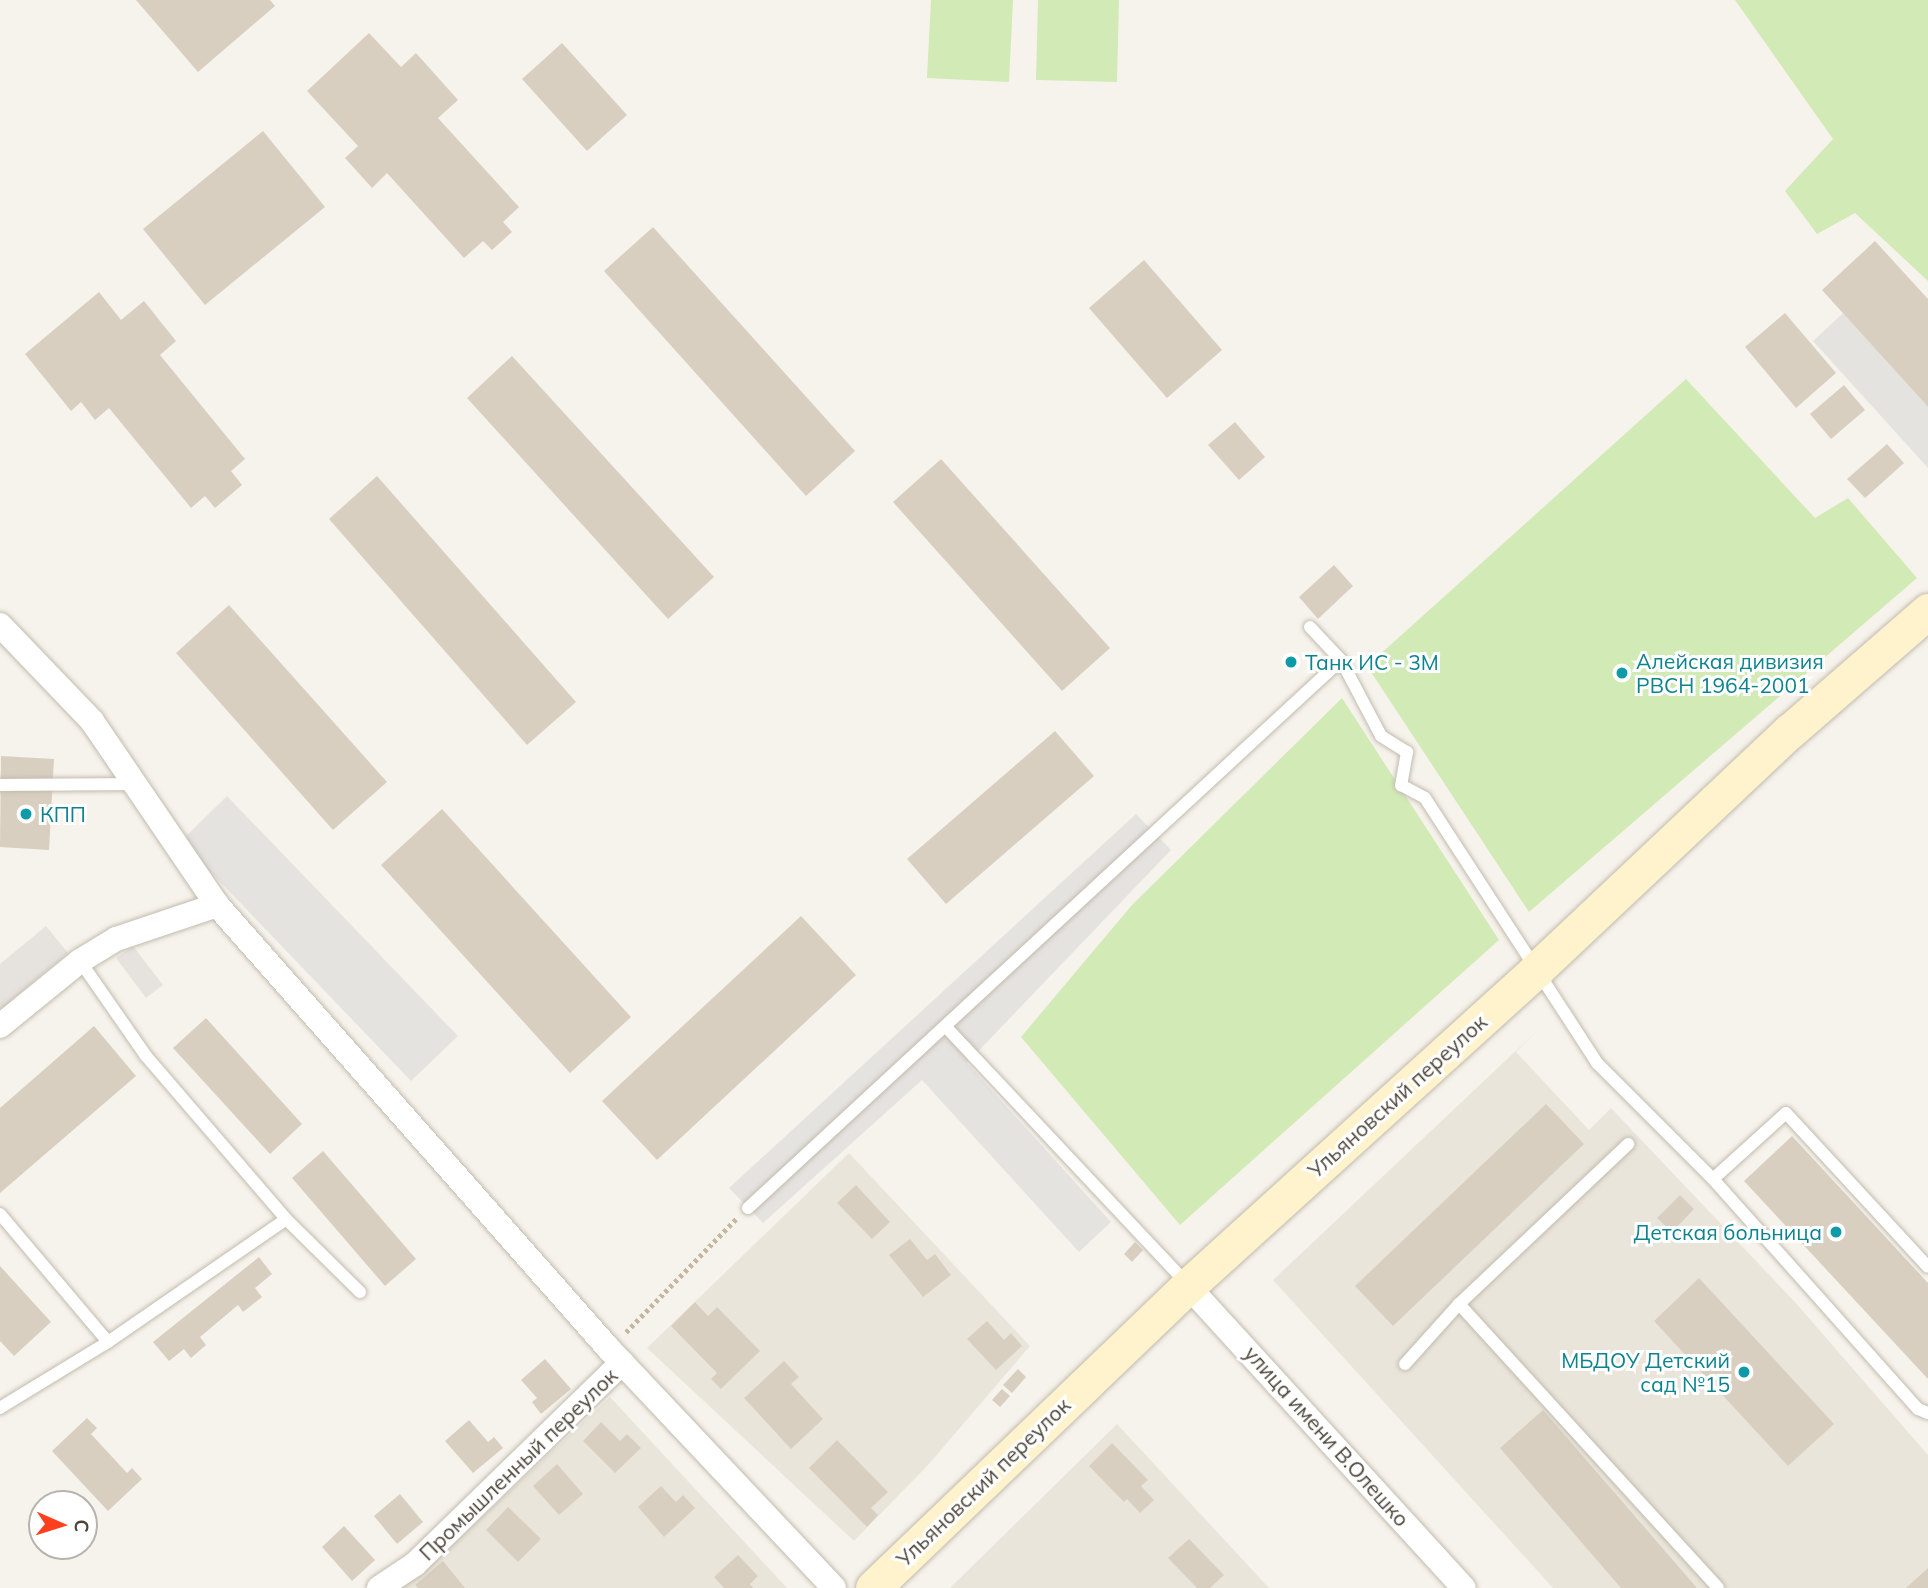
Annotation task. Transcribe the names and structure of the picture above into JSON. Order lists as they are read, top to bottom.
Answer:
{
  "streets": {
    "main road": ["Ульяновский переулок"],
    "street": ["улица имени В.Олешко", "Промышленный переулок"]
  },
  "crossings": [
    ["Ульяновский переулок", "улица имени В.Олешко"]
  ],
  "places": [
    "Танк ИС - 3М",
    "Алейская дивизия РВСН 1964-2001",
    "КПП",
    "Детская больница",
    "МБДОУ Детский сад №15"
  ],
  "north": "right"
}
